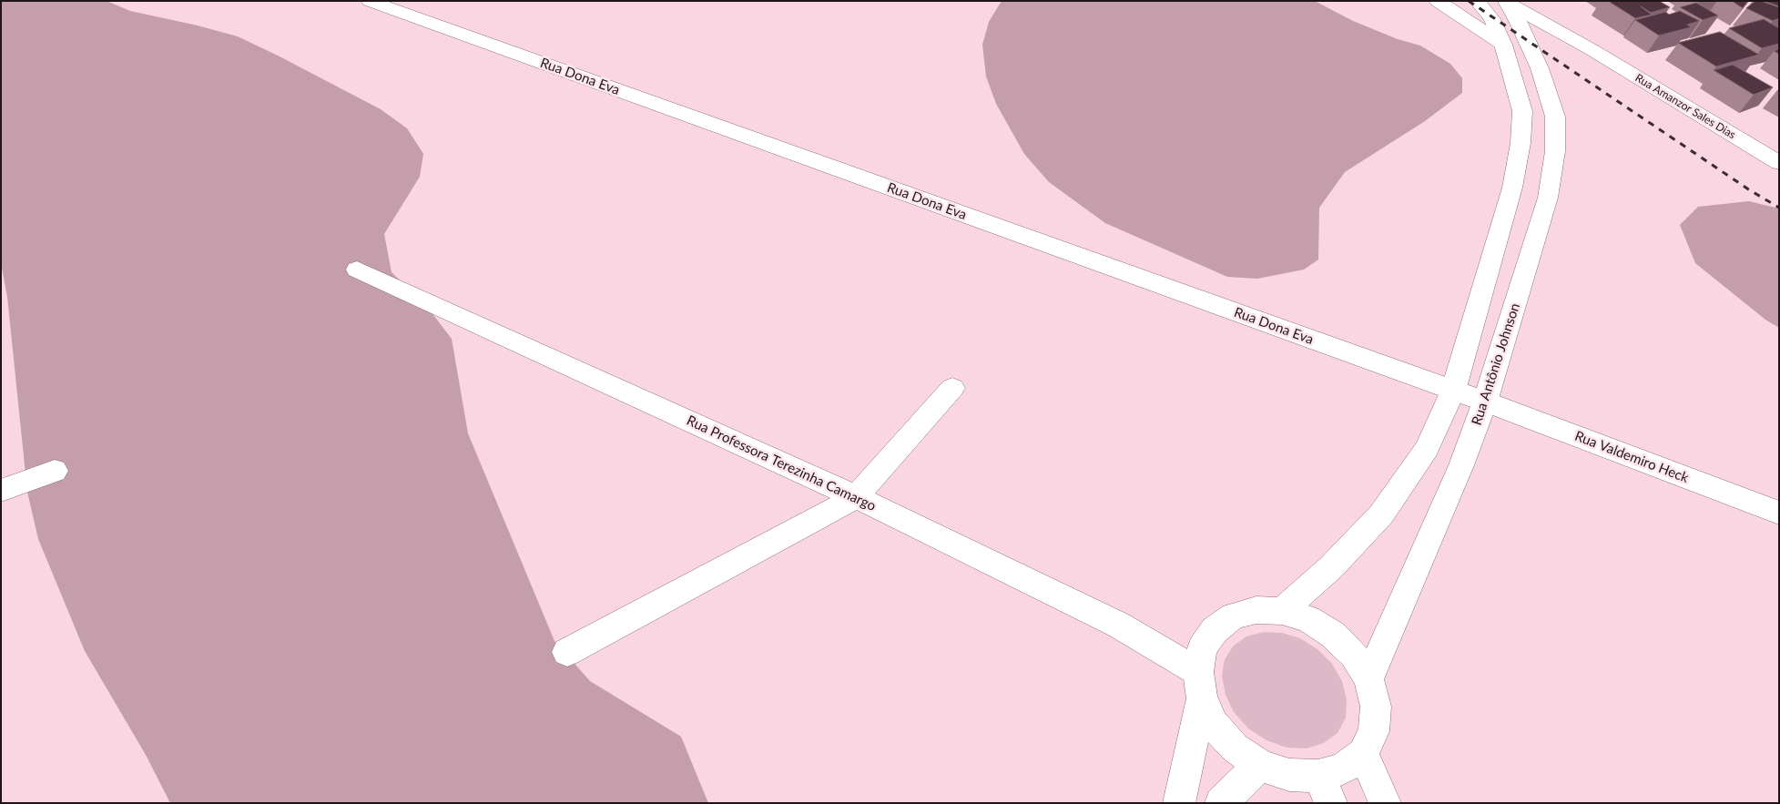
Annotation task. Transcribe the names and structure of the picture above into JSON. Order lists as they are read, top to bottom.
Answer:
{
  "streets": {
    "street": [
      "Rua Dona Eva",
      "Rua Amanzor Sales Dias",
      "Rua Antônio Johnson",
      "Rua Valdemiro Heck",
      "Rua Professora Terezinha Camargo"
    ]
  },
  "crossings": [
    ["Rua Dona Eva", "Rua Antônio Johnson"],
    ["Rua Dona Eva", "Rua Valdemiro Heck"],
    ["Rua Amanzor Sales Dias", "Rua Antônio Johnson"],
    ["Rua Antônio Johnson", "Rua Valdemiro Heck"]
  ]
}
